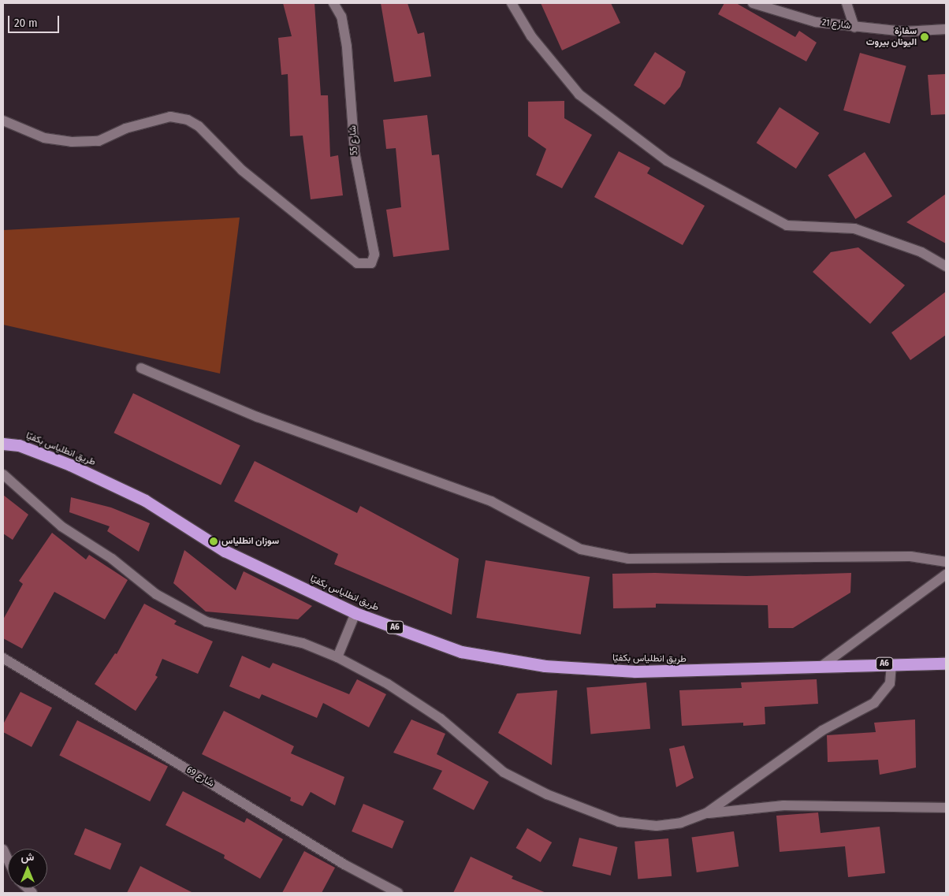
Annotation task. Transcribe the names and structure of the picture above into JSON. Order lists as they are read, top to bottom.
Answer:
{
  "streets": {
    "highway": ["طريق انطلياس بكفيّا", "A6"],
    "street": ["شارع 21", "شارع 55", "شارع 69"]
  },
  "crossings": [
    ["طريق انطلياس بكفيّا", "A6"]
  ],
  "places": ["سفارة اليونان بيروت", "سوزان انطلياس"],
  "scale_bar": "20 m",
  "north": "top"
}
